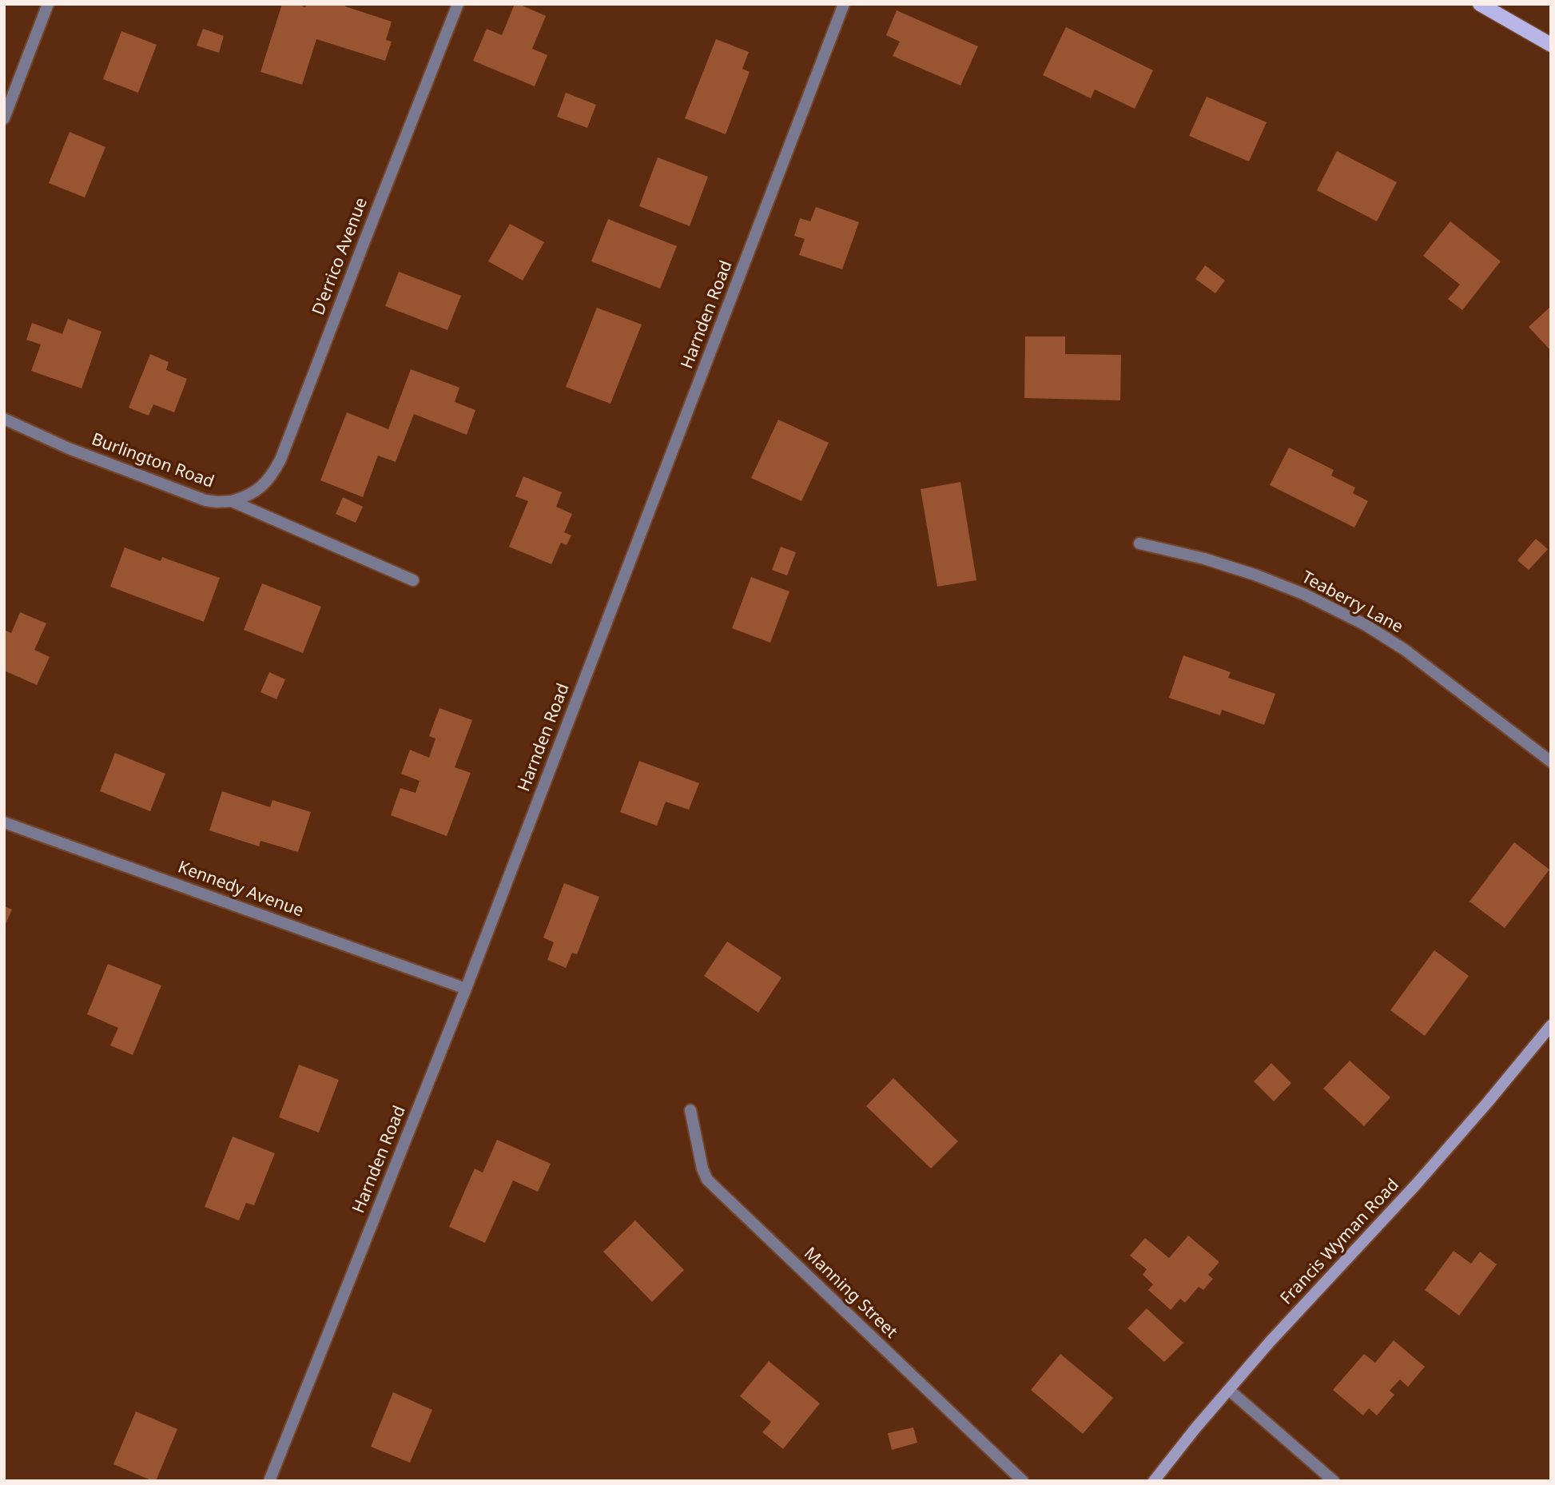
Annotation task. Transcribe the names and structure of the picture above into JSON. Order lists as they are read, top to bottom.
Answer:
{
  "streets": {
    "main road": ["Francis Wyman Road"],
    "street": [
      "D'errico Avenue",
      "Harnden Road",
      "Burlington Road",
      "Teaberry Lane",
      "Kennedy Avenue",
      "Manning Street"
    ]
  },
  "crossings": [
    ["D'errico Avenue", "Burlington Road"],
    ["Harnden Road", "Kennedy Avenue"]
  ]
}
